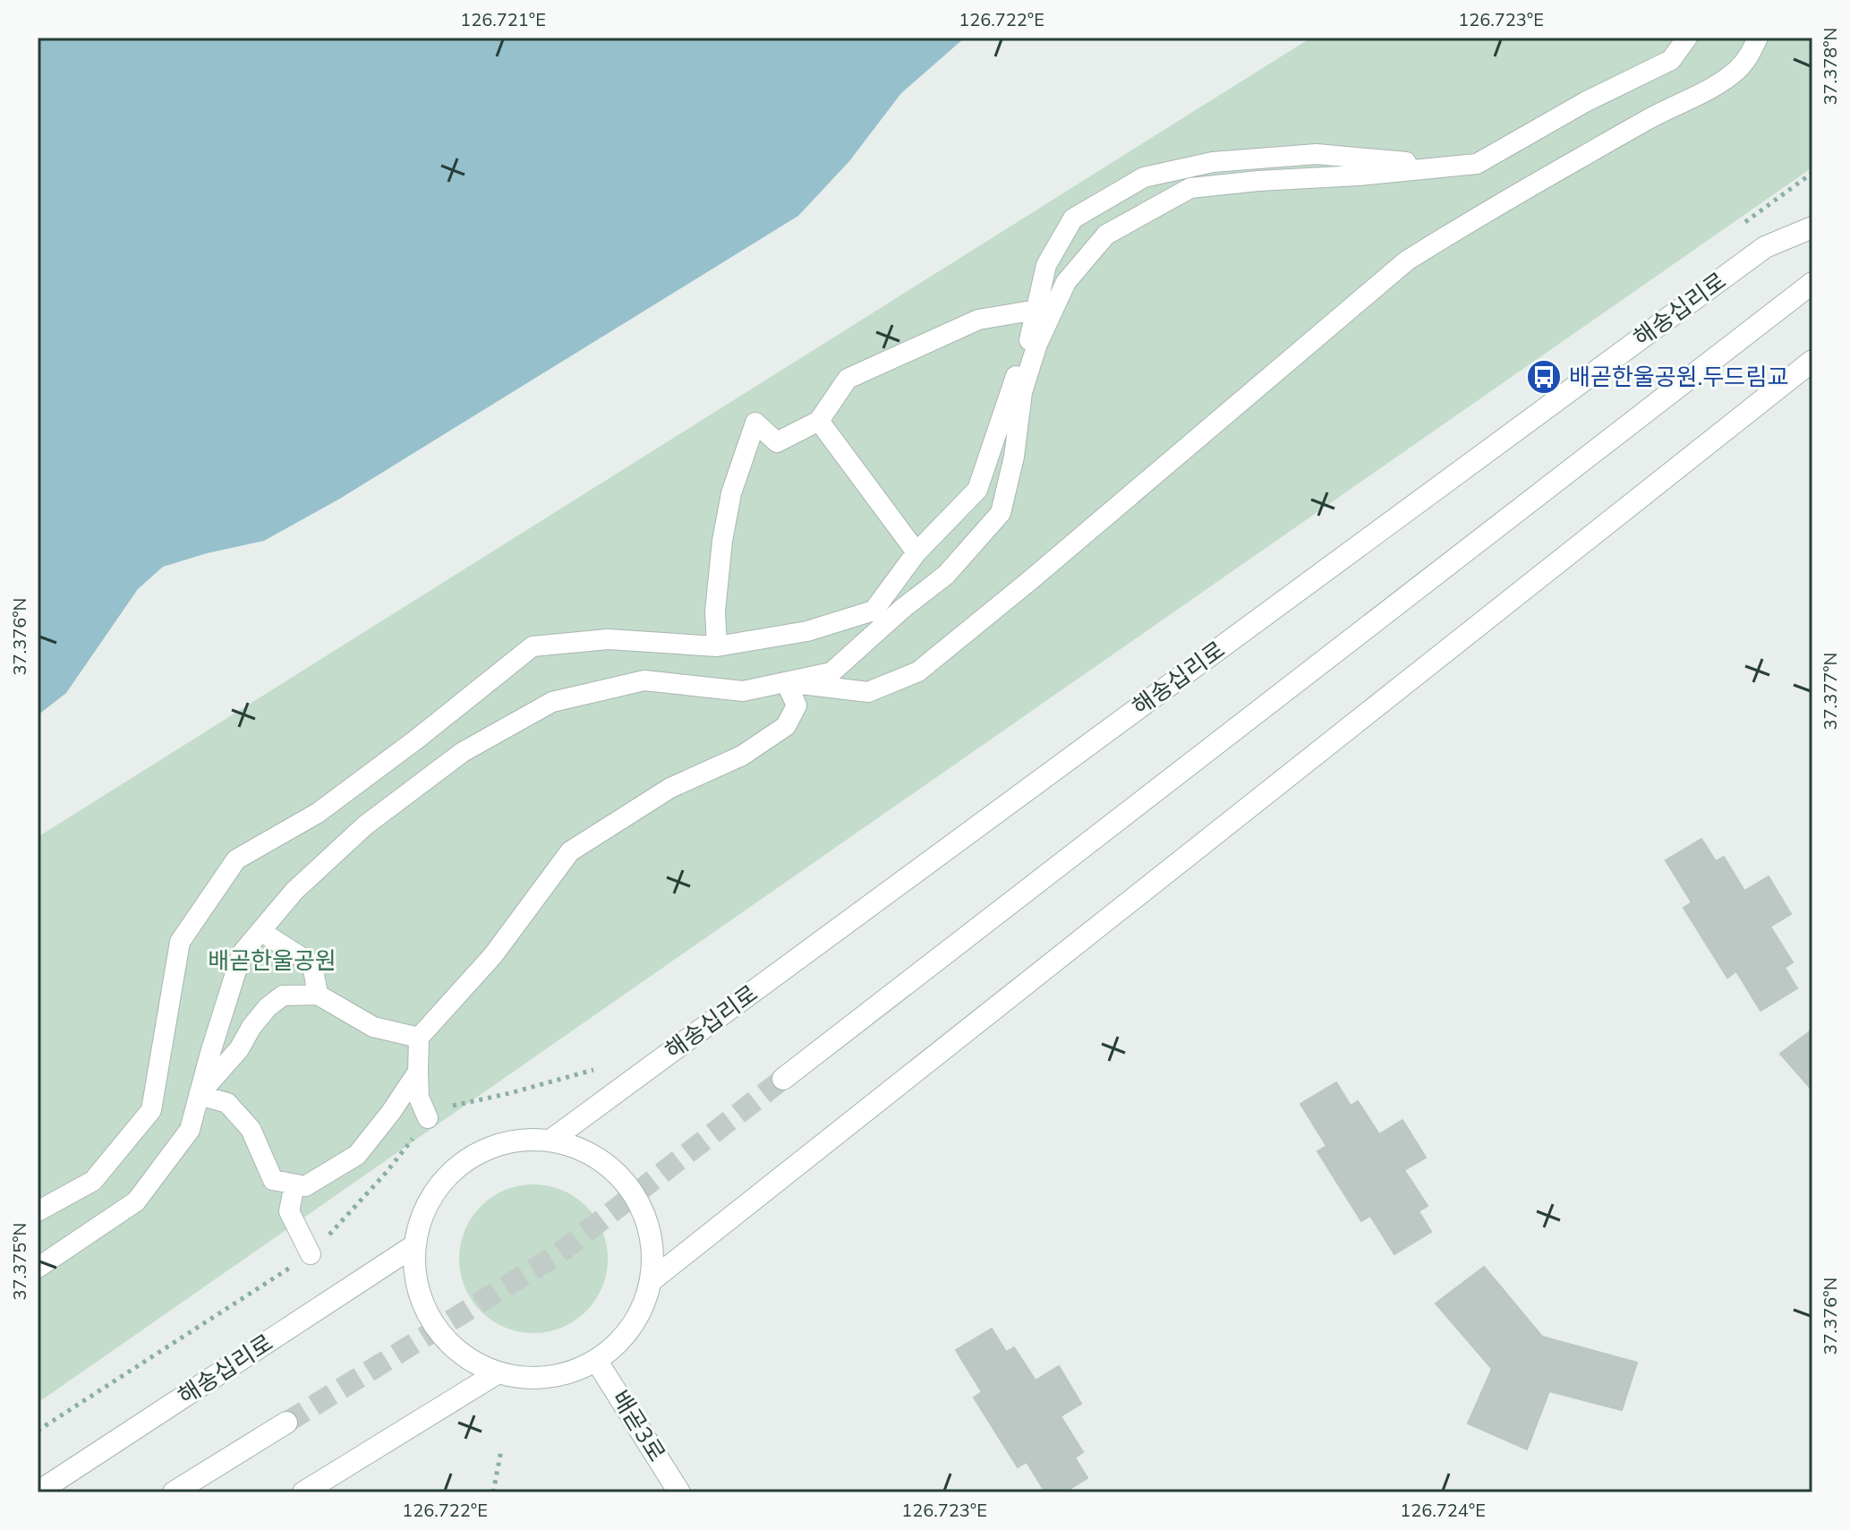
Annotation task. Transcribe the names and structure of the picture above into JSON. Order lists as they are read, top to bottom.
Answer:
{
  "streets": {
    "main road": ["해송십리로", "배곧3로"]
  },
  "crossings": [
    ["해송십리로", "배곧3로"]
  ],
  "parks": ["배곧한울공원"],
  "places": {
    "bus stop": ["배곧한울공원.두드림교"]
  },
  "coordinates": [
    "126.721°E",
    "126.722°E",
    "126.723°E",
    "37.378°N",
    "37.376°N",
    "37.377°N",
    "37.375°N",
    "126.724°E"
  ]
}
